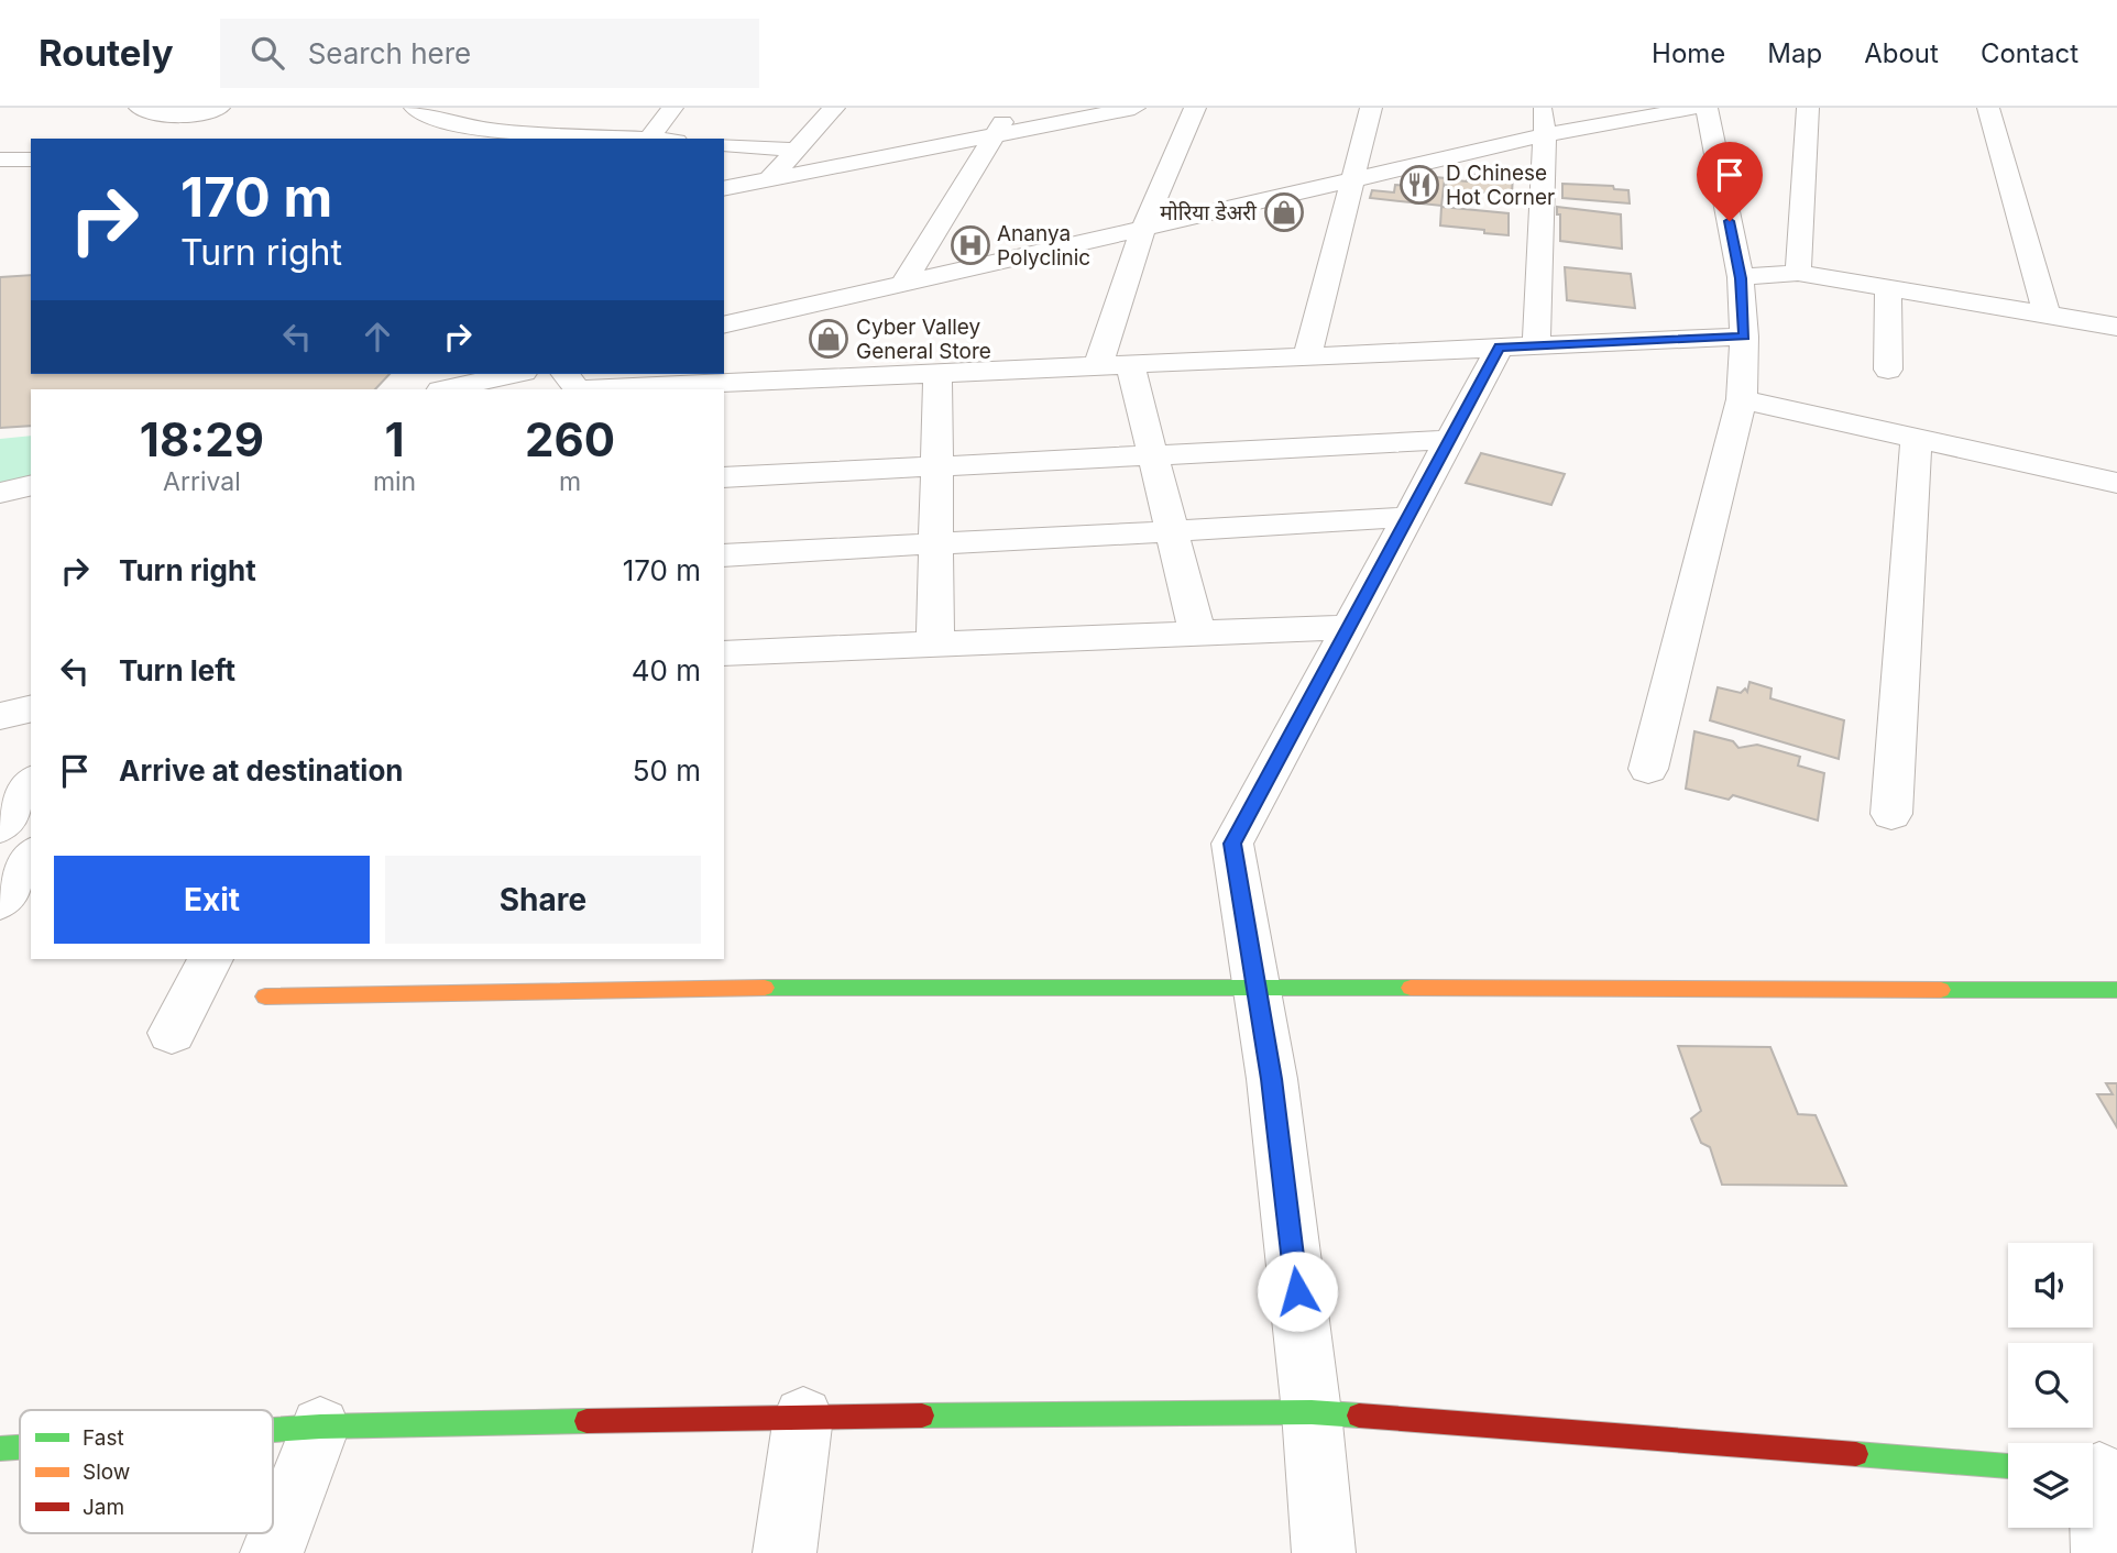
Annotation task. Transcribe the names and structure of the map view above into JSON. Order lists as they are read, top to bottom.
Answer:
{
  "places": {
    "restaurant": ["D Chinese Hot Corner"],
    "shop": ["मोरिया डेअरी", "Cyber Valley General Store"],
    "hospital": ["Ananya Polyclinic"]
  },
  "legend": ["Fast", "Slow", "Jam"],
  "page": {
    "header": "Routely",
    "search": "Search here",
    "nav": [
      "Home",
      "Map",
      "About",
      "Contact"
    ],
    "turn": ["170 m", "Turn right"],
    "eta": [
      "18:29",
      "Arrival",
      "1",
      "min",
      "260",
      "m"
    ],
    "list": [
      {
        "name": "Turn right",
        "value": "170 m"
      },
      {
        "name": "Turn left",
        "value": "40 m"
      },
      {
        "name": "Arrive at destination",
        "value": "50 m"
      }
    ],
    "buttons": ["Exit", "Share"]
  }
}
